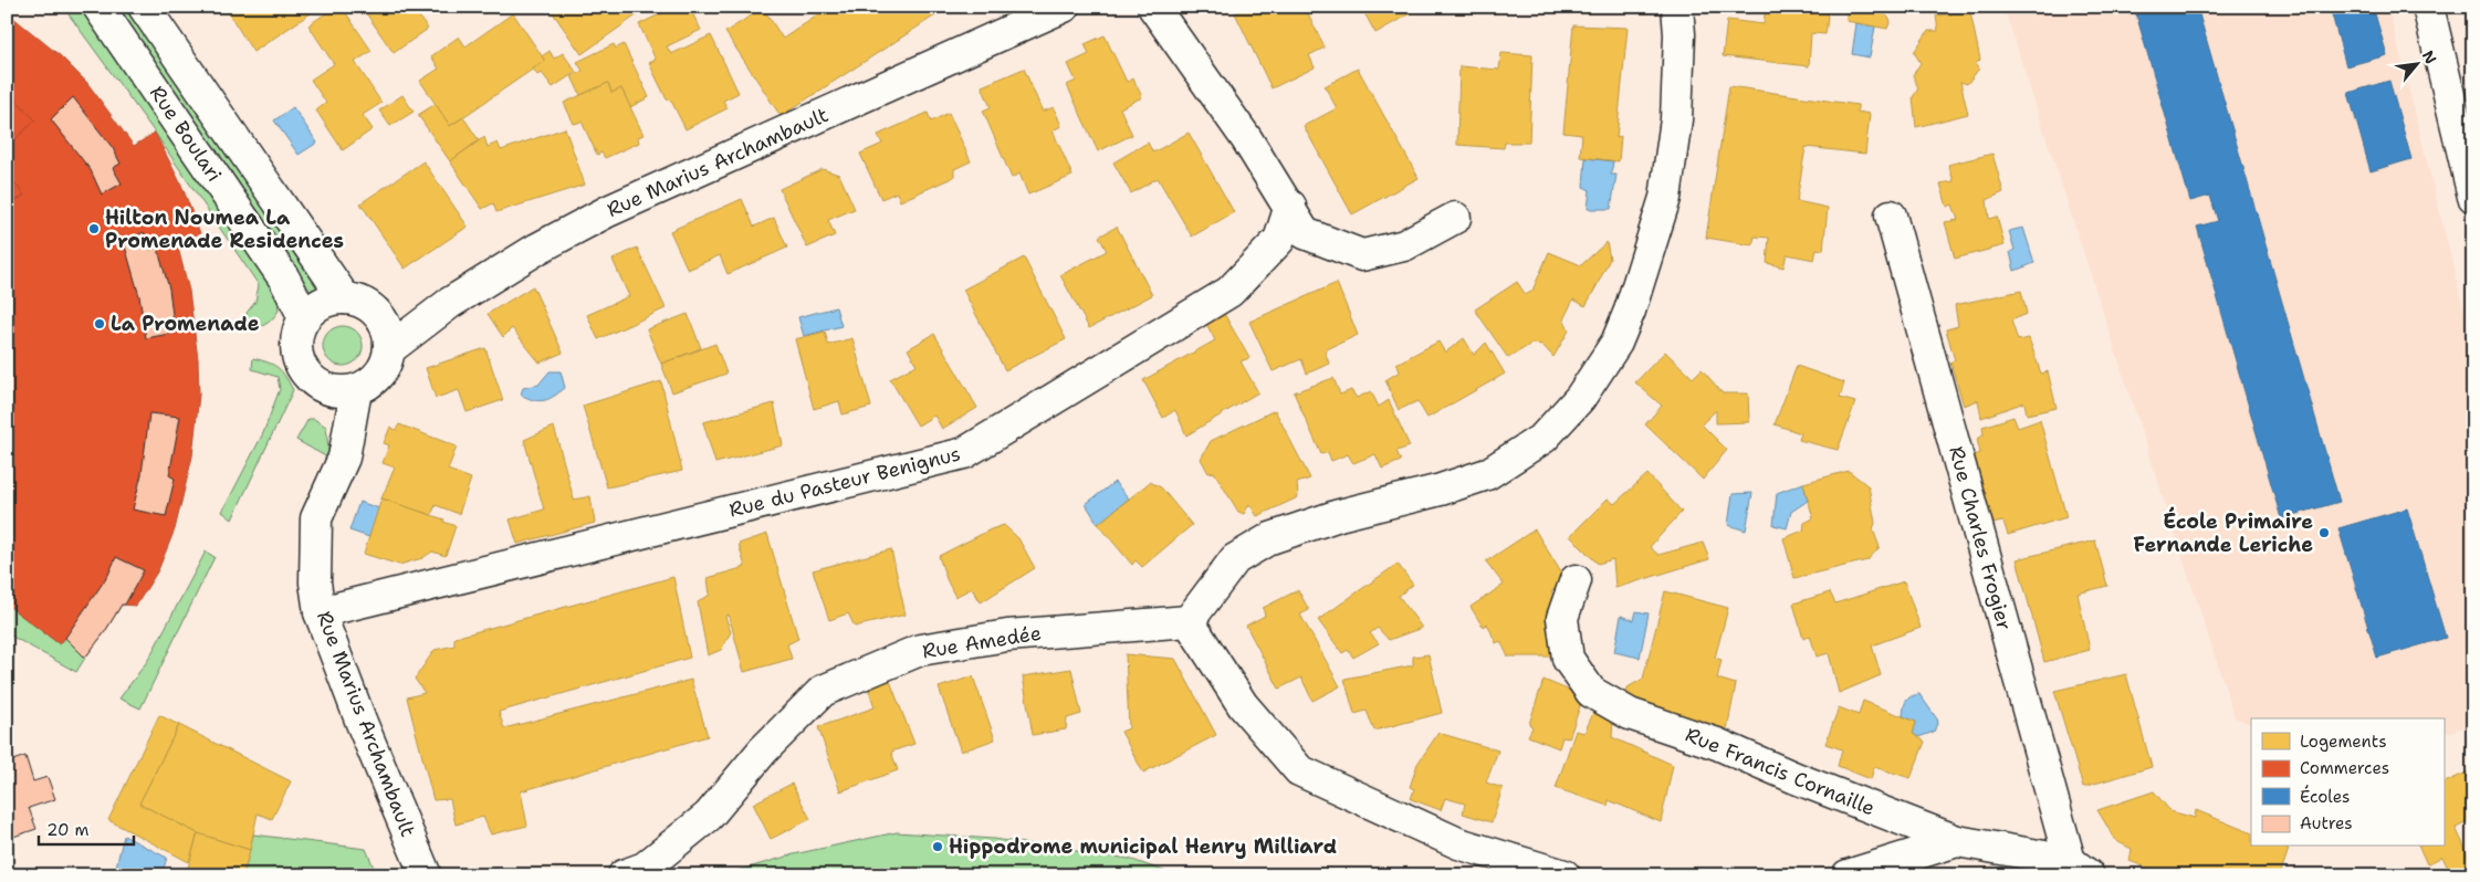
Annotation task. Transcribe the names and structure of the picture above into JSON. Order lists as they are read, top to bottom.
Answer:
{
  "streets": {
    "street": [
      "Rue Boulari",
      "Rue Marius Archambault",
      "Rue du Pasteur Benignus",
      "Rue Charles Frogier",
      "Rue Amedée",
      "Rue Francis Cornaille"
    ]
  },
  "crossings": [
    ["Rue Boulari", "Rue Marius Archambault"],
    ["Rue Marius Archambault", "Rue du Pasteur Benignus"],
    ["Rue Charles Frogier", "Rue Francis Cornaille"]
  ],
  "places": [
    "Hilton Noumea La Promenade Residences",
    "La Promenade",
    "École Primaire Fernande Leriche",
    "Hippodrome municipal Henry Milliard"
  ],
  "legend": [
    "Logements",
    "Commerces",
    "Écoles",
    "Autres"
  ],
  "scale_bar": "20 m",
  "north": "top right"
}
